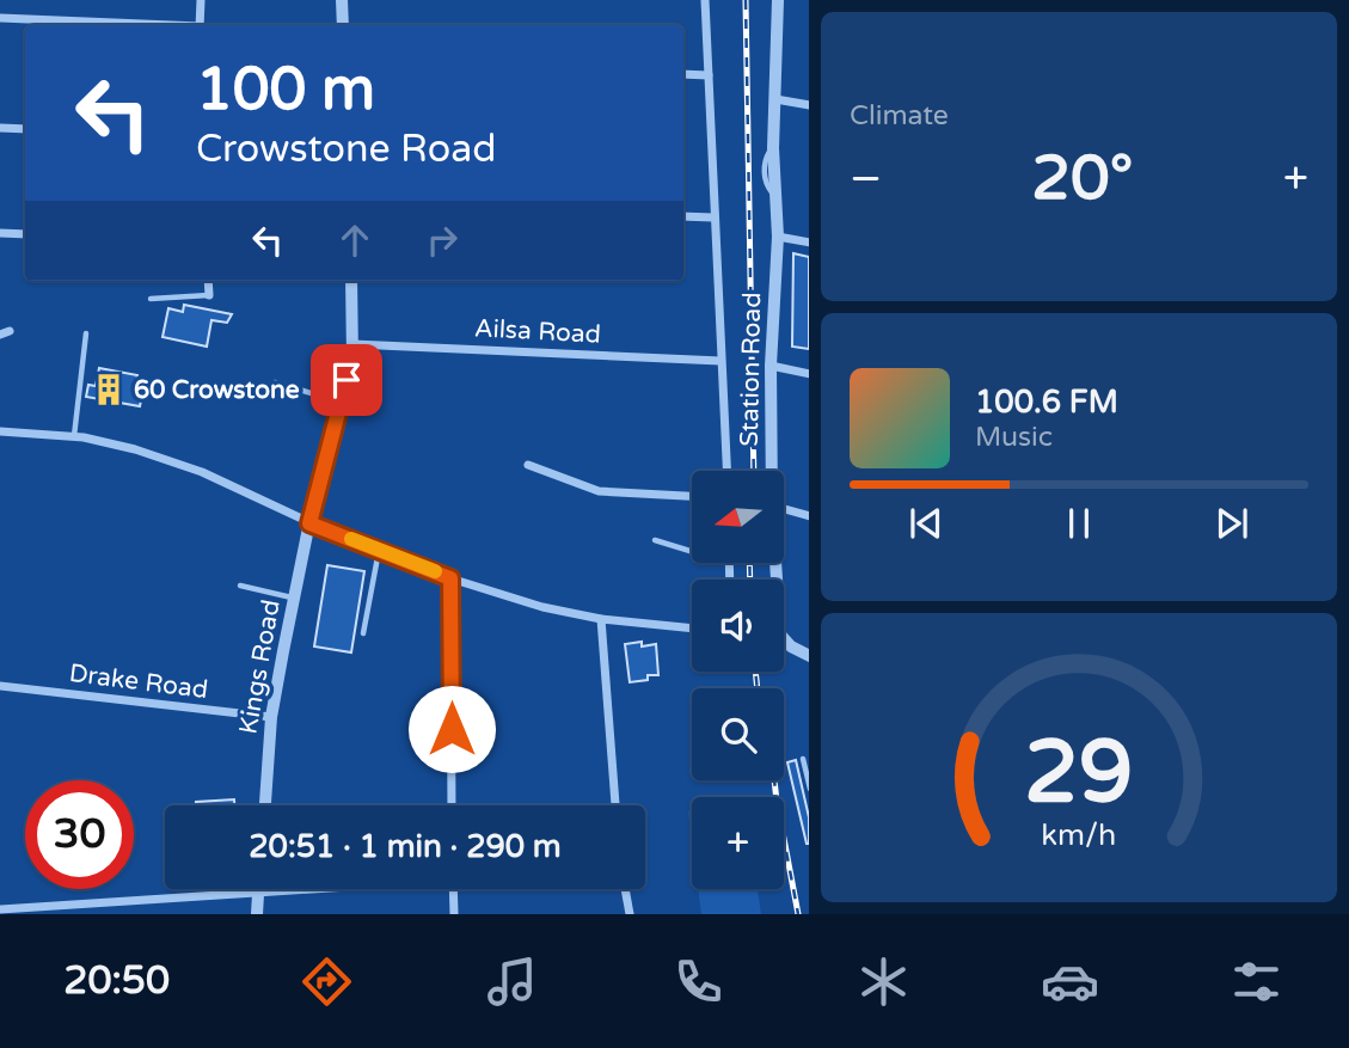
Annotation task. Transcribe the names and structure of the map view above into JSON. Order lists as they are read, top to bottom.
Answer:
{
  "streets": {
    "street": [
      "Ailsa Road",
      "Station Road",
      "Kings Road",
      "Drake Road"
    ]
  },
  "crossings": [
    ["Ailsa Road", "Kings Road"],
    ["Kings Road", "Drake Road"]
  ],
  "places": {
    "building": ["60 Crowstone"]
  },
  "north": "left",
  "page": {
    "tile": "Climate",
    "turn": ["100 m", "Crowstone Road"],
    "heat": ["−", "20°", "+"],
    "song": ["100.6 FM", "Music"],
    "map_buttons": "+",
    "limit": "30",
    "trip": "20:51 · 1 min · 290 m",
    "tabs": "20:50",
    "gauge": ["29", "km/h"]
  }
}
